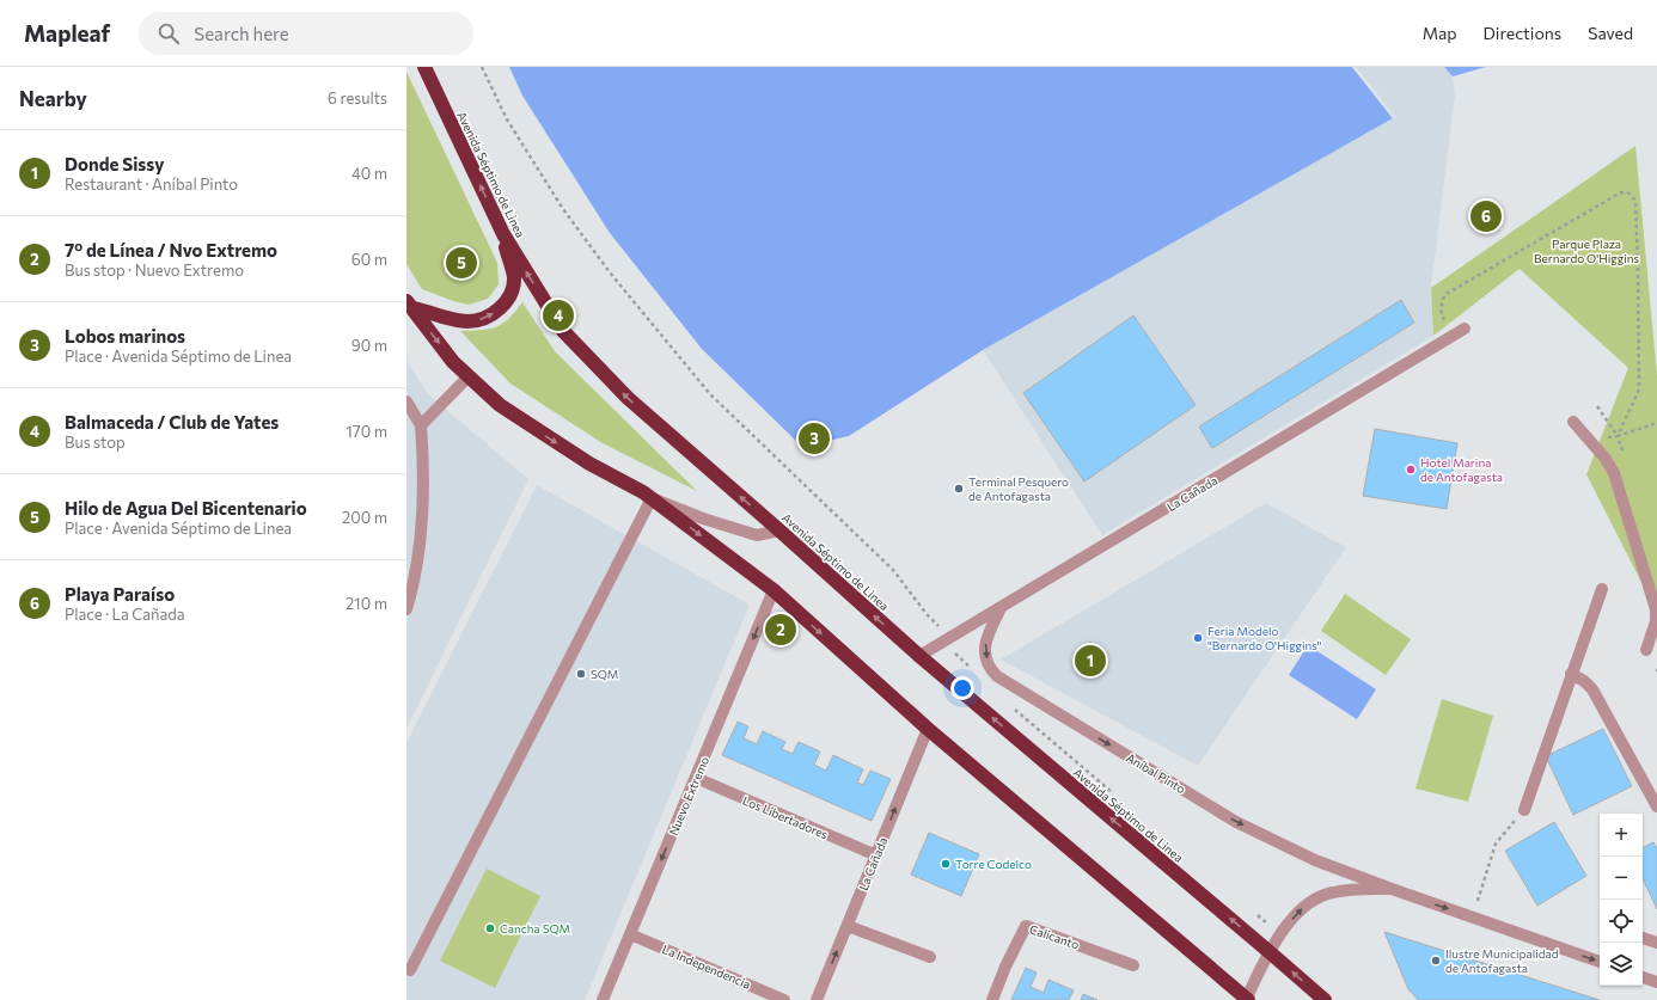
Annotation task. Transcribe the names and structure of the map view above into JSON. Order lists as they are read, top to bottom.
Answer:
{
  "streets": {
    "highway": ["Avenida Séptimo de Linea"],
    "street": [
      "La Cañada",
      "Aníbal Pinto",
      "Nuevo Extremo",
      "Los Libertadores",
      "Calicanto",
      "La Independencia"
    ]
  },
  "crossings": [
    ["Avenida Séptimo de Linea", "La Cañada"],
    ["Avenida Séptimo de Linea", "Aníbal Pinto"],
    ["La Cañada", "Aníbal Pinto"],
    ["La Cañada", "Los Libertadores"],
    ["Nuevo Extremo", "Los Libertadores"],
    ["Nuevo Extremo", "La Independencia"]
  ],
  "one_way": ["Aníbal Pinto", "Nuevo Extremo"],
  "parks": ["Parque Plaza Bernardo O'Higgins"],
  "places": [
    "Hotel Marina de Antofagasta",
    "Terminal Pesquero de Antofagasta",
    "Feria Modelo \"Bernardo O'Higgins\"",
    "SQM",
    "Torre Codelco",
    "Cancha SQM",
    "Ilustre Municipalidad de Antofagasta"
  ],
  "page": {
    "header": "Mapleaf",
    "search": "Search here",
    "nav": ["Map", "Directions", "Saved"],
    "heading": ["Nearby", "6 results"],
    "list": [
      {
        "mark": "1",
        "name": "Donde Sissy",
        "note": "Restaurant · Aníbal Pinto",
        "value": "40 m"
      },
      {
        "mark": "2",
        "name": "7º de Línea / Nvo Extremo",
        "note": "Bus stop · Nuevo Extremo",
        "value": "60 m"
      },
      {
        "mark": "3",
        "name": "Lobos marinos",
        "note": "Place · Avenida Séptimo de Linea",
        "value": "90 m"
      },
      {
        "mark": "4",
        "name": "Balmaceda / Club de Yates",
        "note": "Bus stop",
        "value": "170 m"
      },
      {
        "mark": "5",
        "name": "Hilo de Agua Del Bicentenario",
        "note": "Place · Avenida Séptimo de Linea",
        "value": "200 m"
      },
      {
        "mark": "6",
        "name": "Playa Paraíso",
        "note": "Place · La Cañada",
        "value": "210 m"
      }
    ],
    "pins": [
      "6",
      "5",
      "4",
      "3",
      "2",
      "1"
    ],
    "map_buttons": ["+", "−"]
  }
}
